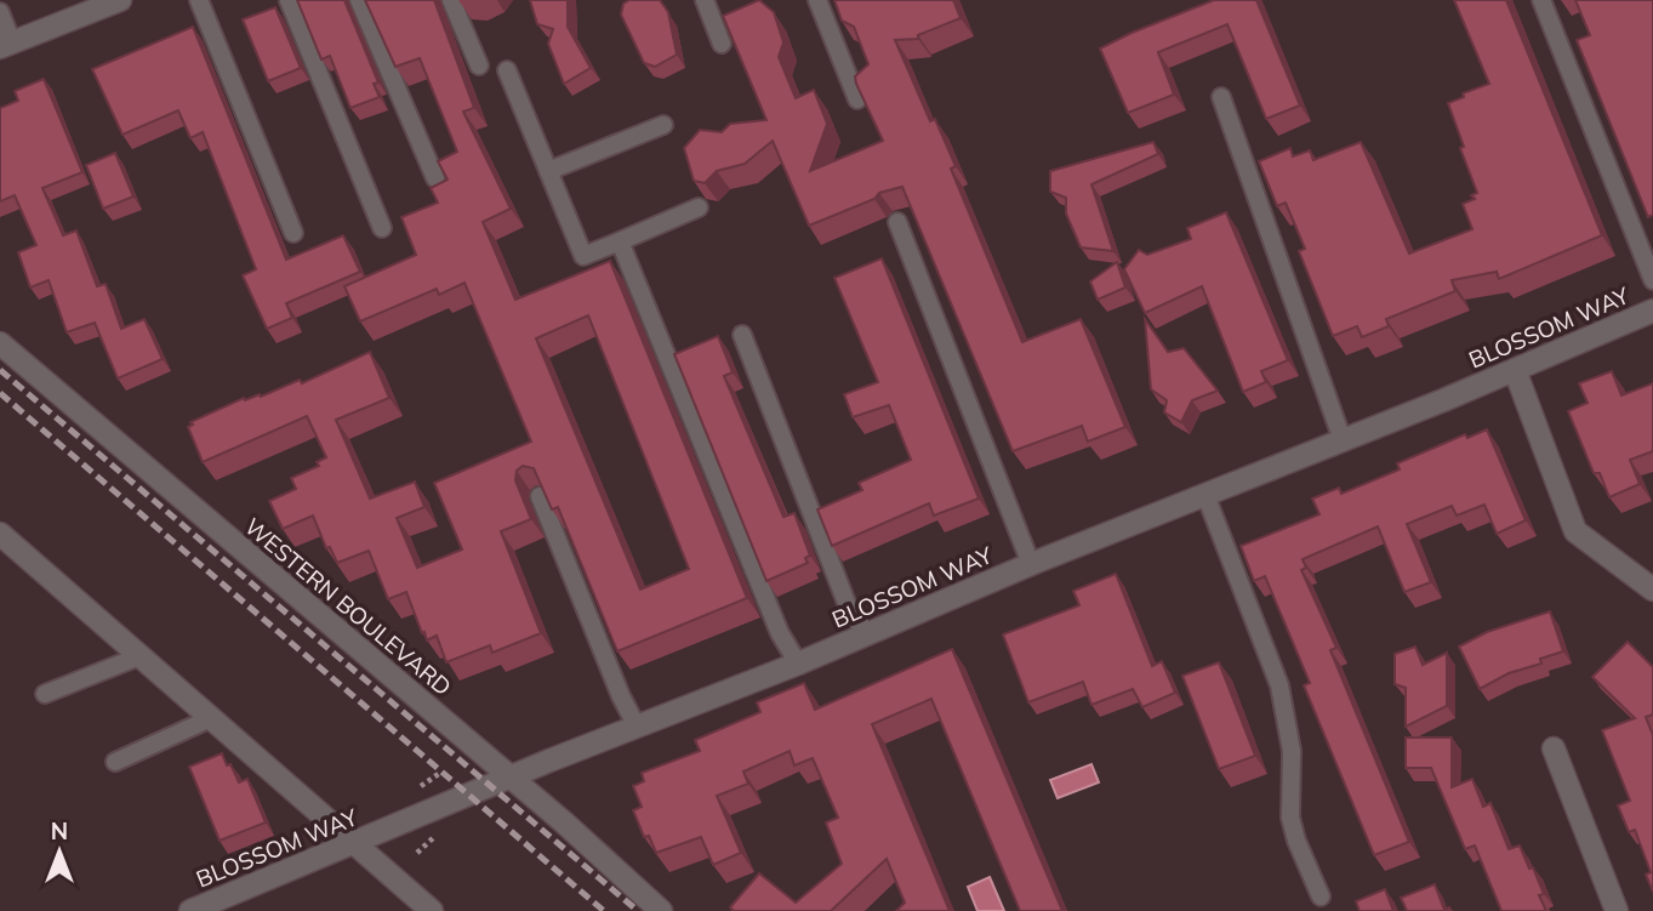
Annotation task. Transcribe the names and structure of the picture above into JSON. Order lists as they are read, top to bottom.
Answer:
{
  "streets": {
    "street": ["BLOSSOM WAY", "WESTERN BOULEVARD"]
  },
  "crossings": [
    ["BLOSSOM WAY", "WESTERN BOULEVARD"]
  ],
  "north": "top"
}
